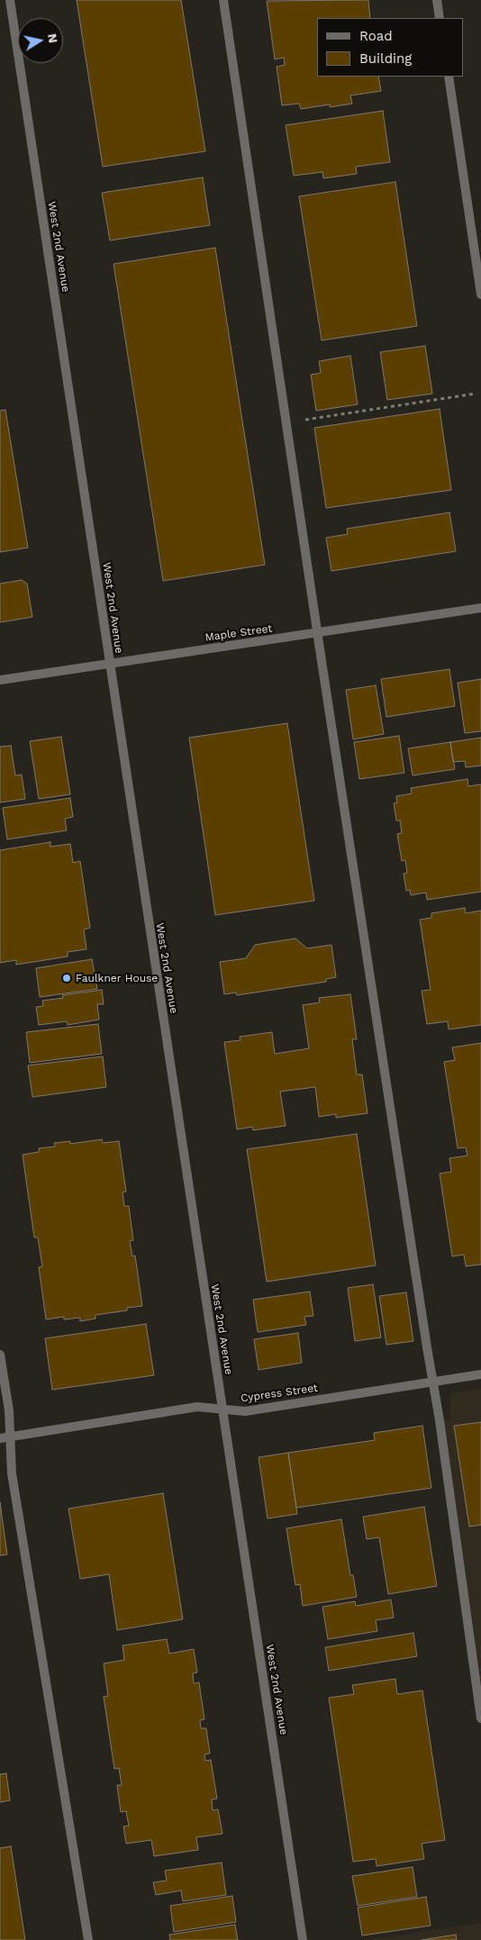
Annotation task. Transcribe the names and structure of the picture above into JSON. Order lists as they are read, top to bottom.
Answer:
{
  "streets": {
    "street": ["West 2nd Avenue", "Maple Street", "Cypress Street"]
  },
  "crossings": [
    ["West 2nd Avenue", "Maple Street"],
    ["West 2nd Avenue", "Cypress Street"]
  ],
  "places": ["Faulkner House"],
  "legend": ["Road", "Building"],
  "north": "right"
}
